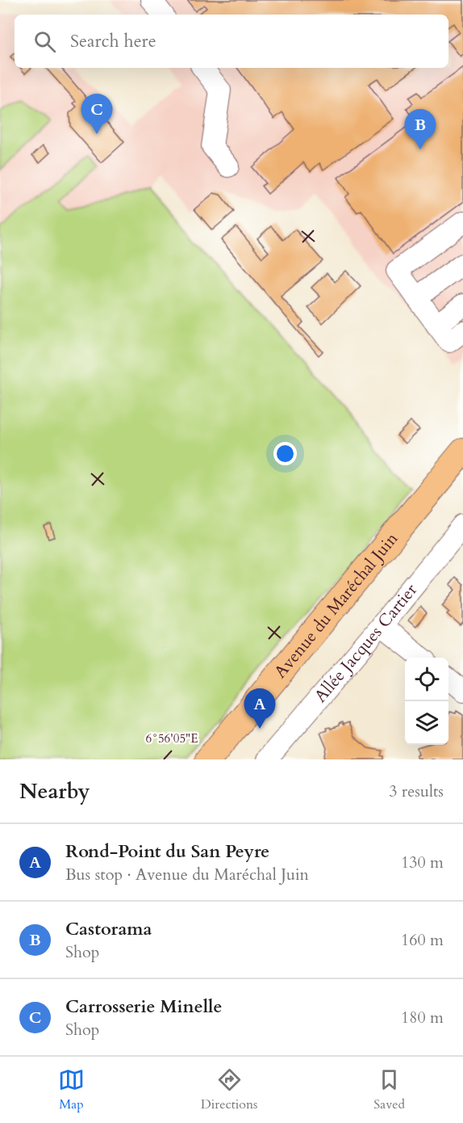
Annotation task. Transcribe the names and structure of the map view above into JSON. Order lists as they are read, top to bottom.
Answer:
{
  "streets": {
    "main road": ["Avenue du Maréchal Juin"],
    "street": ["Allée Jacques Cartier"]
  },
  "page": {
    "search": "Search here",
    "pins": ["C", "B", "A"],
    "heading": ["Nearby", "3 results"],
    "list": [
      {
        "mark": "A",
        "name": "Rond-Point du San Peyre",
        "note": "Bus stop · Avenue du Maréchal Juin",
        "value": "130 m"
      },
      {
        "mark": "B",
        "name": "Castorama",
        "note": "Shop",
        "value": "160 m"
      },
      {
        "mark": "C",
        "name": "Carrosserie Minelle",
        "note": "Shop",
        "value": "180 m"
      }
    ],
    "nav": ["Map", "Directions", "Saved"]
  },
  "coordinates": ["6°56'05\"E"]
}
